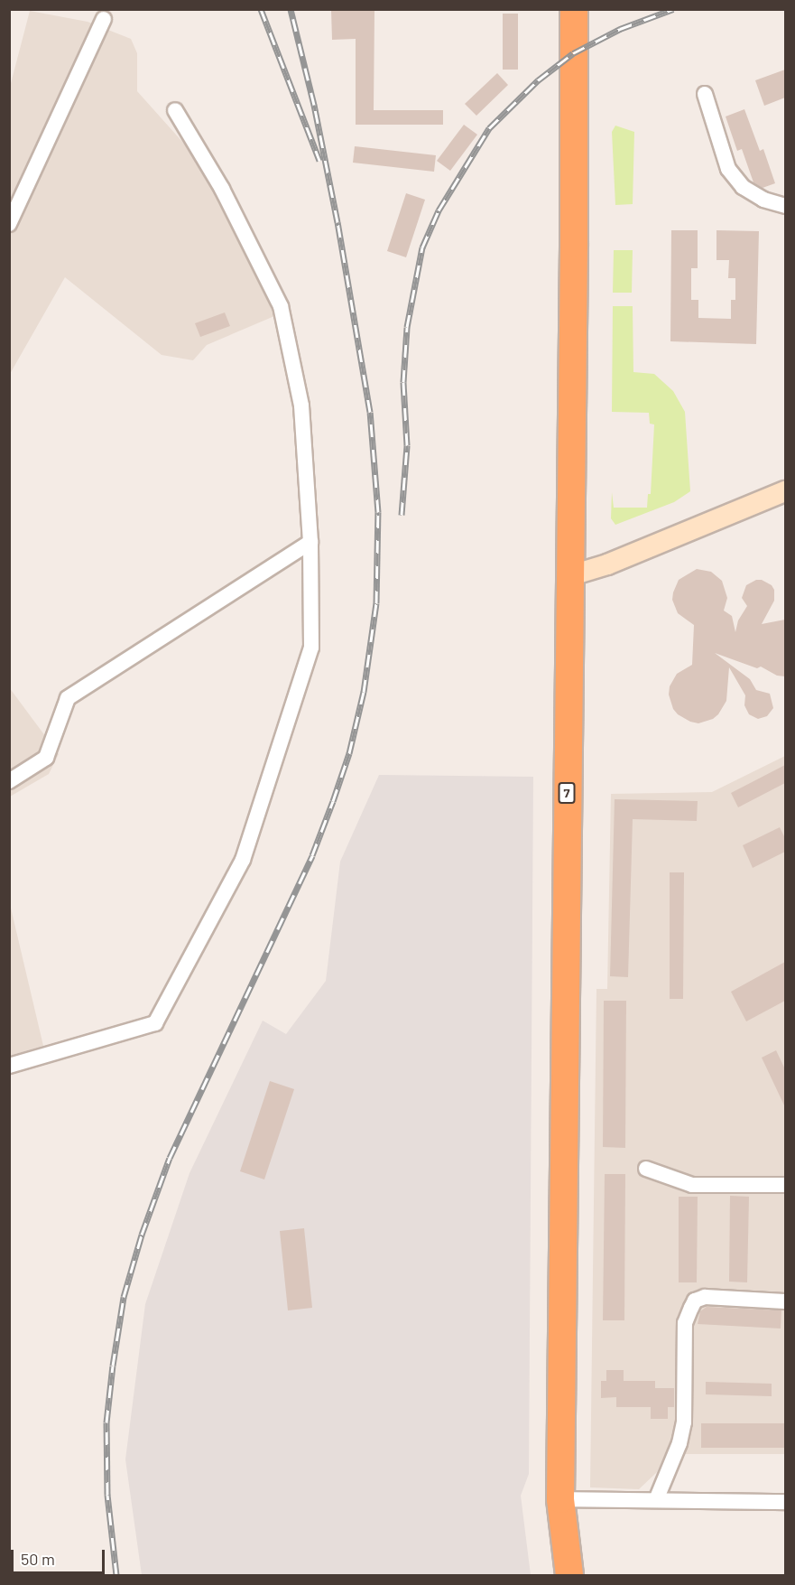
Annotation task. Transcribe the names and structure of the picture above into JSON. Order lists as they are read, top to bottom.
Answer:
{
  "streets": {
    "highway": ["7"]
  },
  "scale_bar": "50 m"
}
